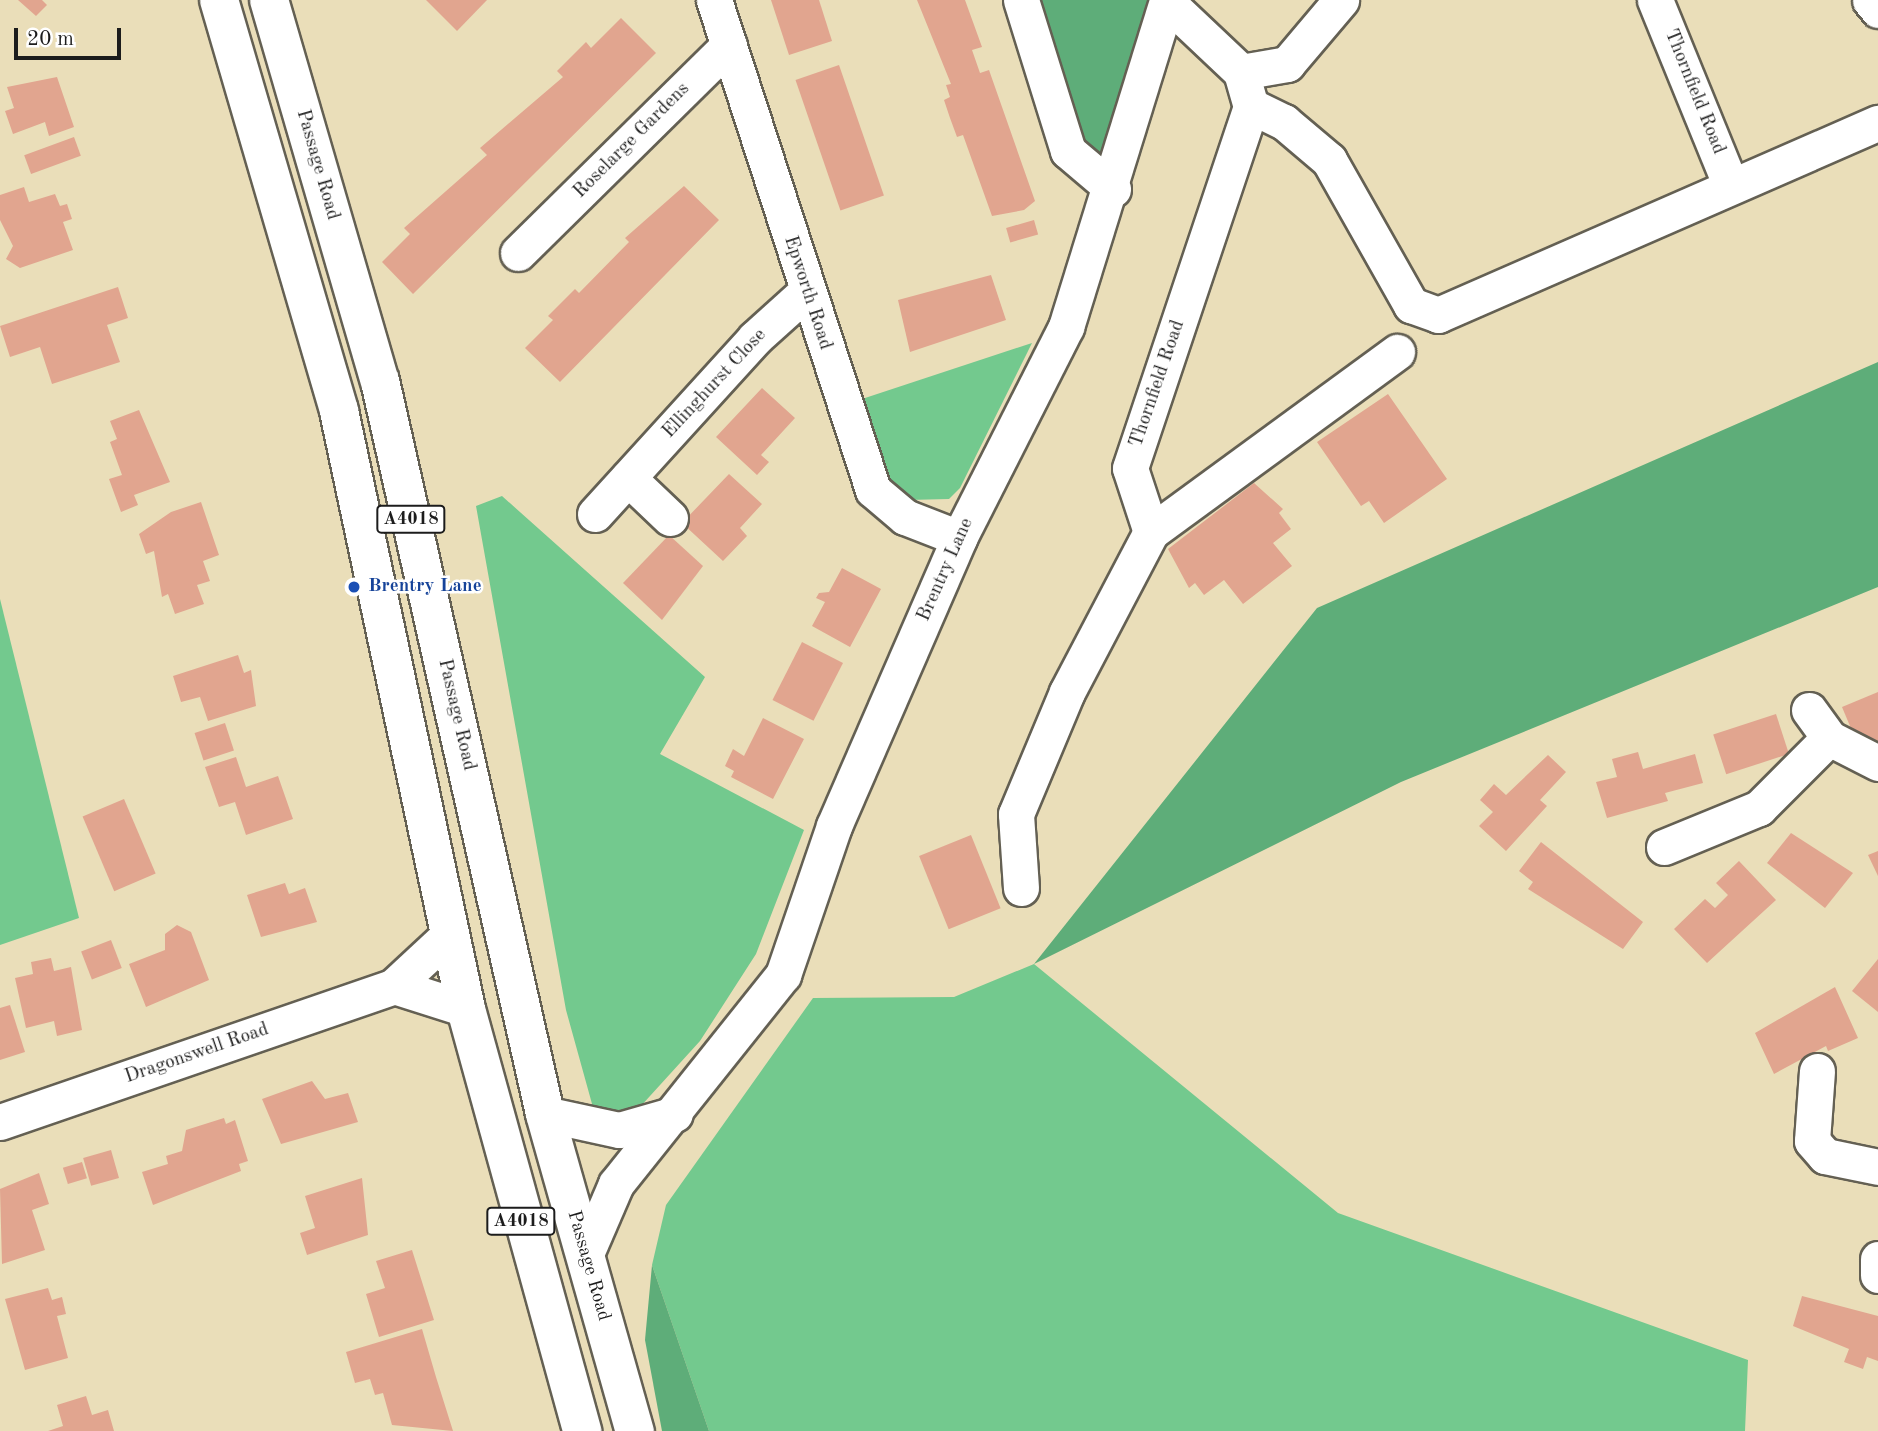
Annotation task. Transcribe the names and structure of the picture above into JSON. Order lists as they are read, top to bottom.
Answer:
{
  "streets": {
    "main road": ["Passage Road", "A4018"],
    "street": [
      "Thornfield Road",
      "Roselarge Gardens",
      "Epworth Road",
      "Ellinghurst Close",
      "Brentry Lane",
      "Dragonswell Road"
    ]
  },
  "crossings": [
    ["Roselarge Gardens", "Epworth Road"],
    ["Passage Road", "Brentry Lane"],
    ["Epworth Road", "Ellinghurst Close"],
    ["Epworth Road", "Brentry Lane"],
    ["A4018", "Dragonswell Road"]
  ],
  "places": ["Brentry Lane"],
  "scale_bar": "20 m"
}
